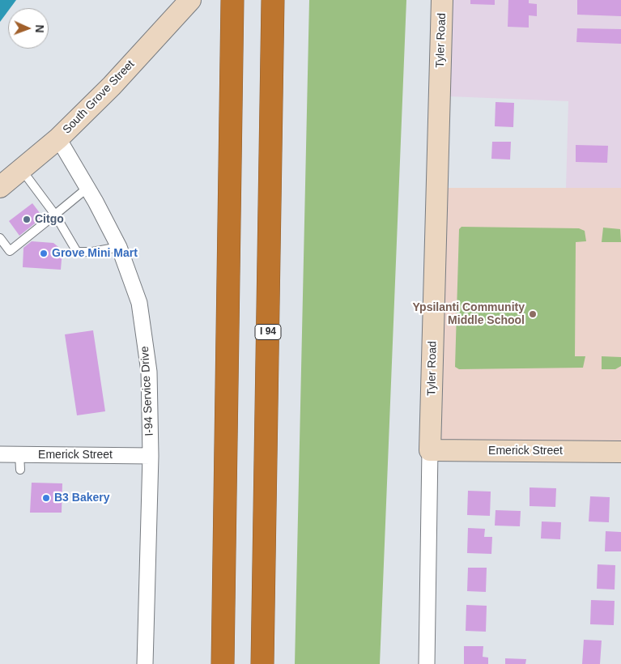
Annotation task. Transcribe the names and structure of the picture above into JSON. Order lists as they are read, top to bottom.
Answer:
{
  "streets": {
    "highway": ["I 94"],
    "street": [
      "Tyler Road",
      "South Grove Street",
      "I-94 Service Drive",
      "Emerick Street"
    ]
  },
  "crossings": [
    ["Tyler Road", "Emerick Street"],
    ["South Grove Street", "I-94 Service Drive"],
    ["I-94 Service Drive", "Emerick Street"]
  ],
  "places": [
    "Citgo",
    "Grove Mini Mart",
    "Ypsilanti Community Middle School",
    "B3 Bakery"
  ],
  "north": "right"
}
